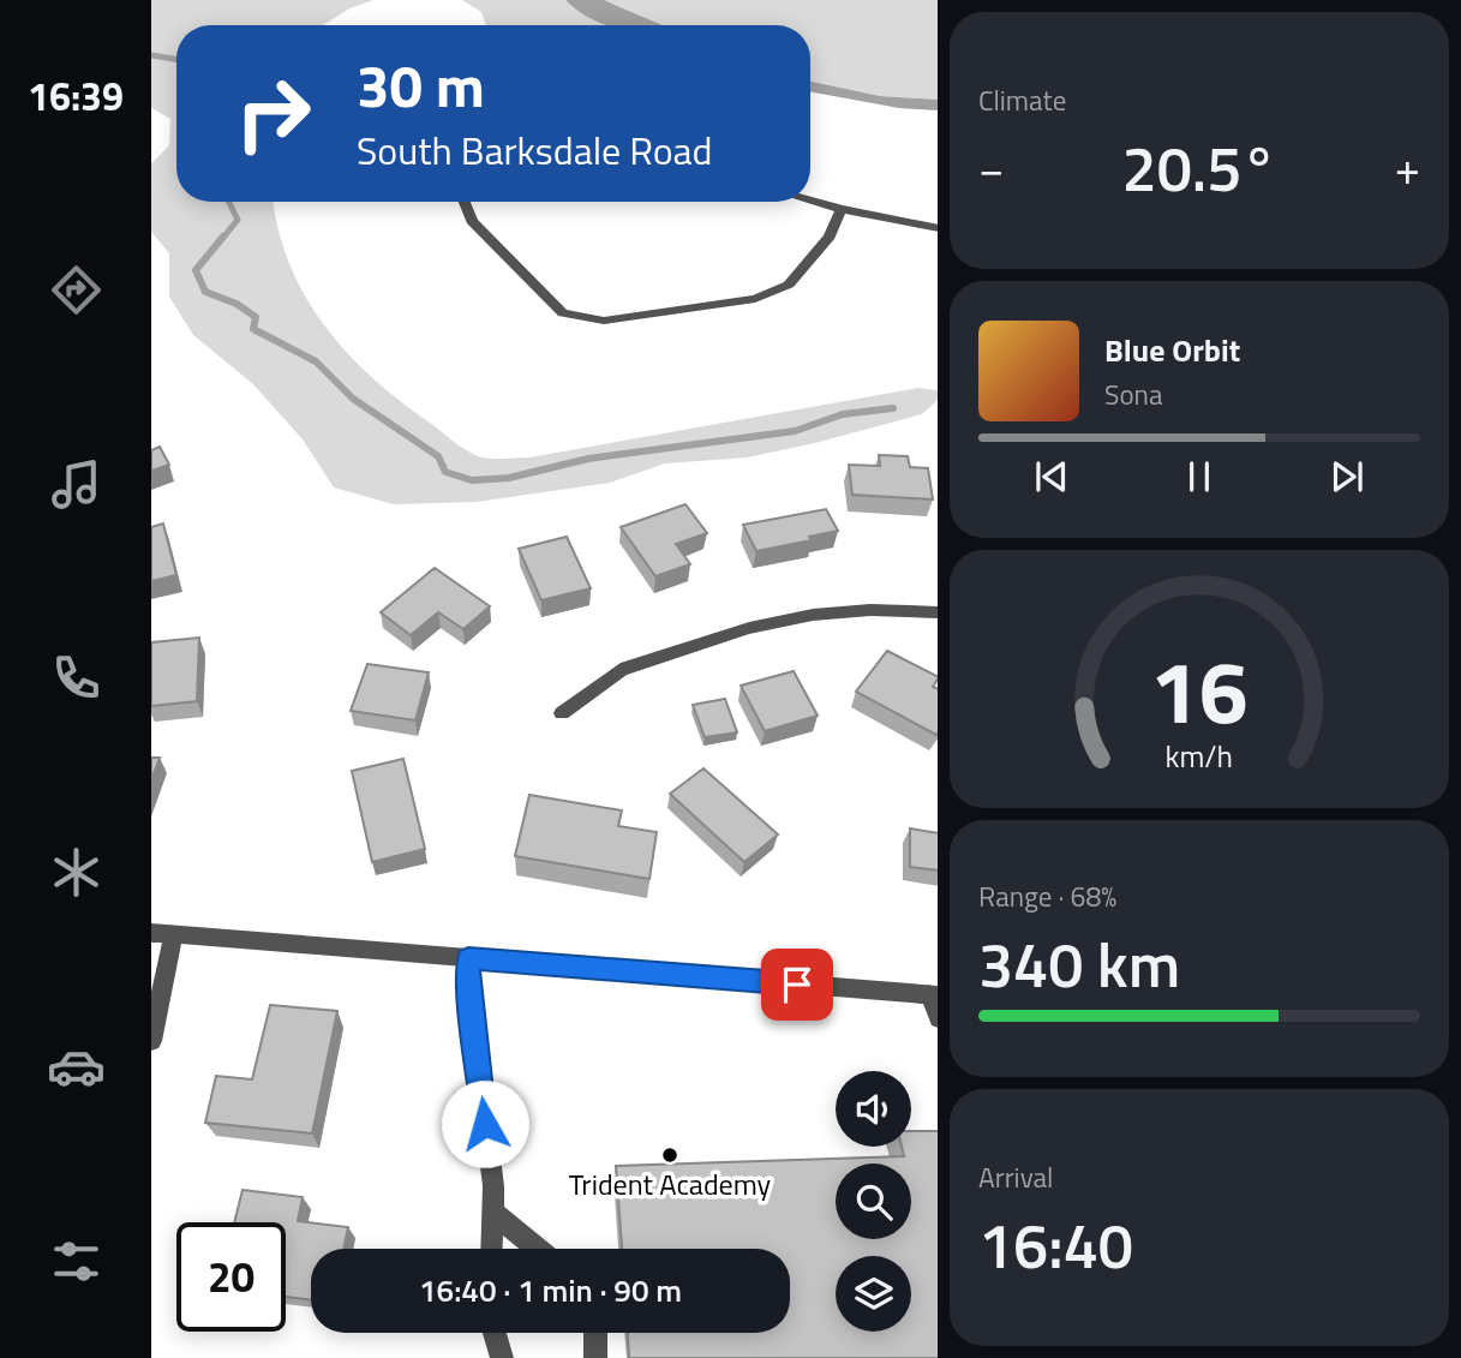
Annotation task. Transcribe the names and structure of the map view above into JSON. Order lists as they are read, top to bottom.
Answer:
{
  "places": ["Trident Academy"],
  "page": {
    "tabs": "16:39",
    "tile": [
      "Climate",
      ["Range · 68%", "340 km"],
      ["Arrival", "16:40"]
    ],
    "turn": ["30 m", "South Barksdale Road"],
    "heat": ["−", "20.5°", "+"],
    "song": ["Blue Orbit", "Sona"],
    "limit": "20",
    "trip": "16:40 · 1 min · 90 m",
    "gauge": ["16", "km/h"]
  }
}
